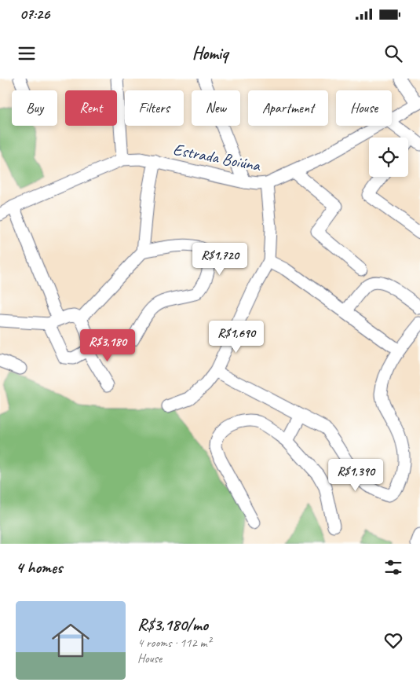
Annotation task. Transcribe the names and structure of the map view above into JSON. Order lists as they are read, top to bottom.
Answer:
{
  "streets": {
    "street": ["Estrada Boiúna"]
  },
  "page": {
    "status": "07:26",
    "header": "Homiq",
    "chip": [
      "Buy",
      "Rent",
      "Filters",
      "New",
      "Apartment",
      "House"
    ],
    "price": [
      "R$1,720",
      "R$1,690",
      "R$3,180",
      "R$1,390"
    ],
    "heading": "4 homes",
    "list": [
      {
        "name": "R$3,180/mo",
        "note": "4 rooms · 112 m² · House"
      }
    ]
  }
}
